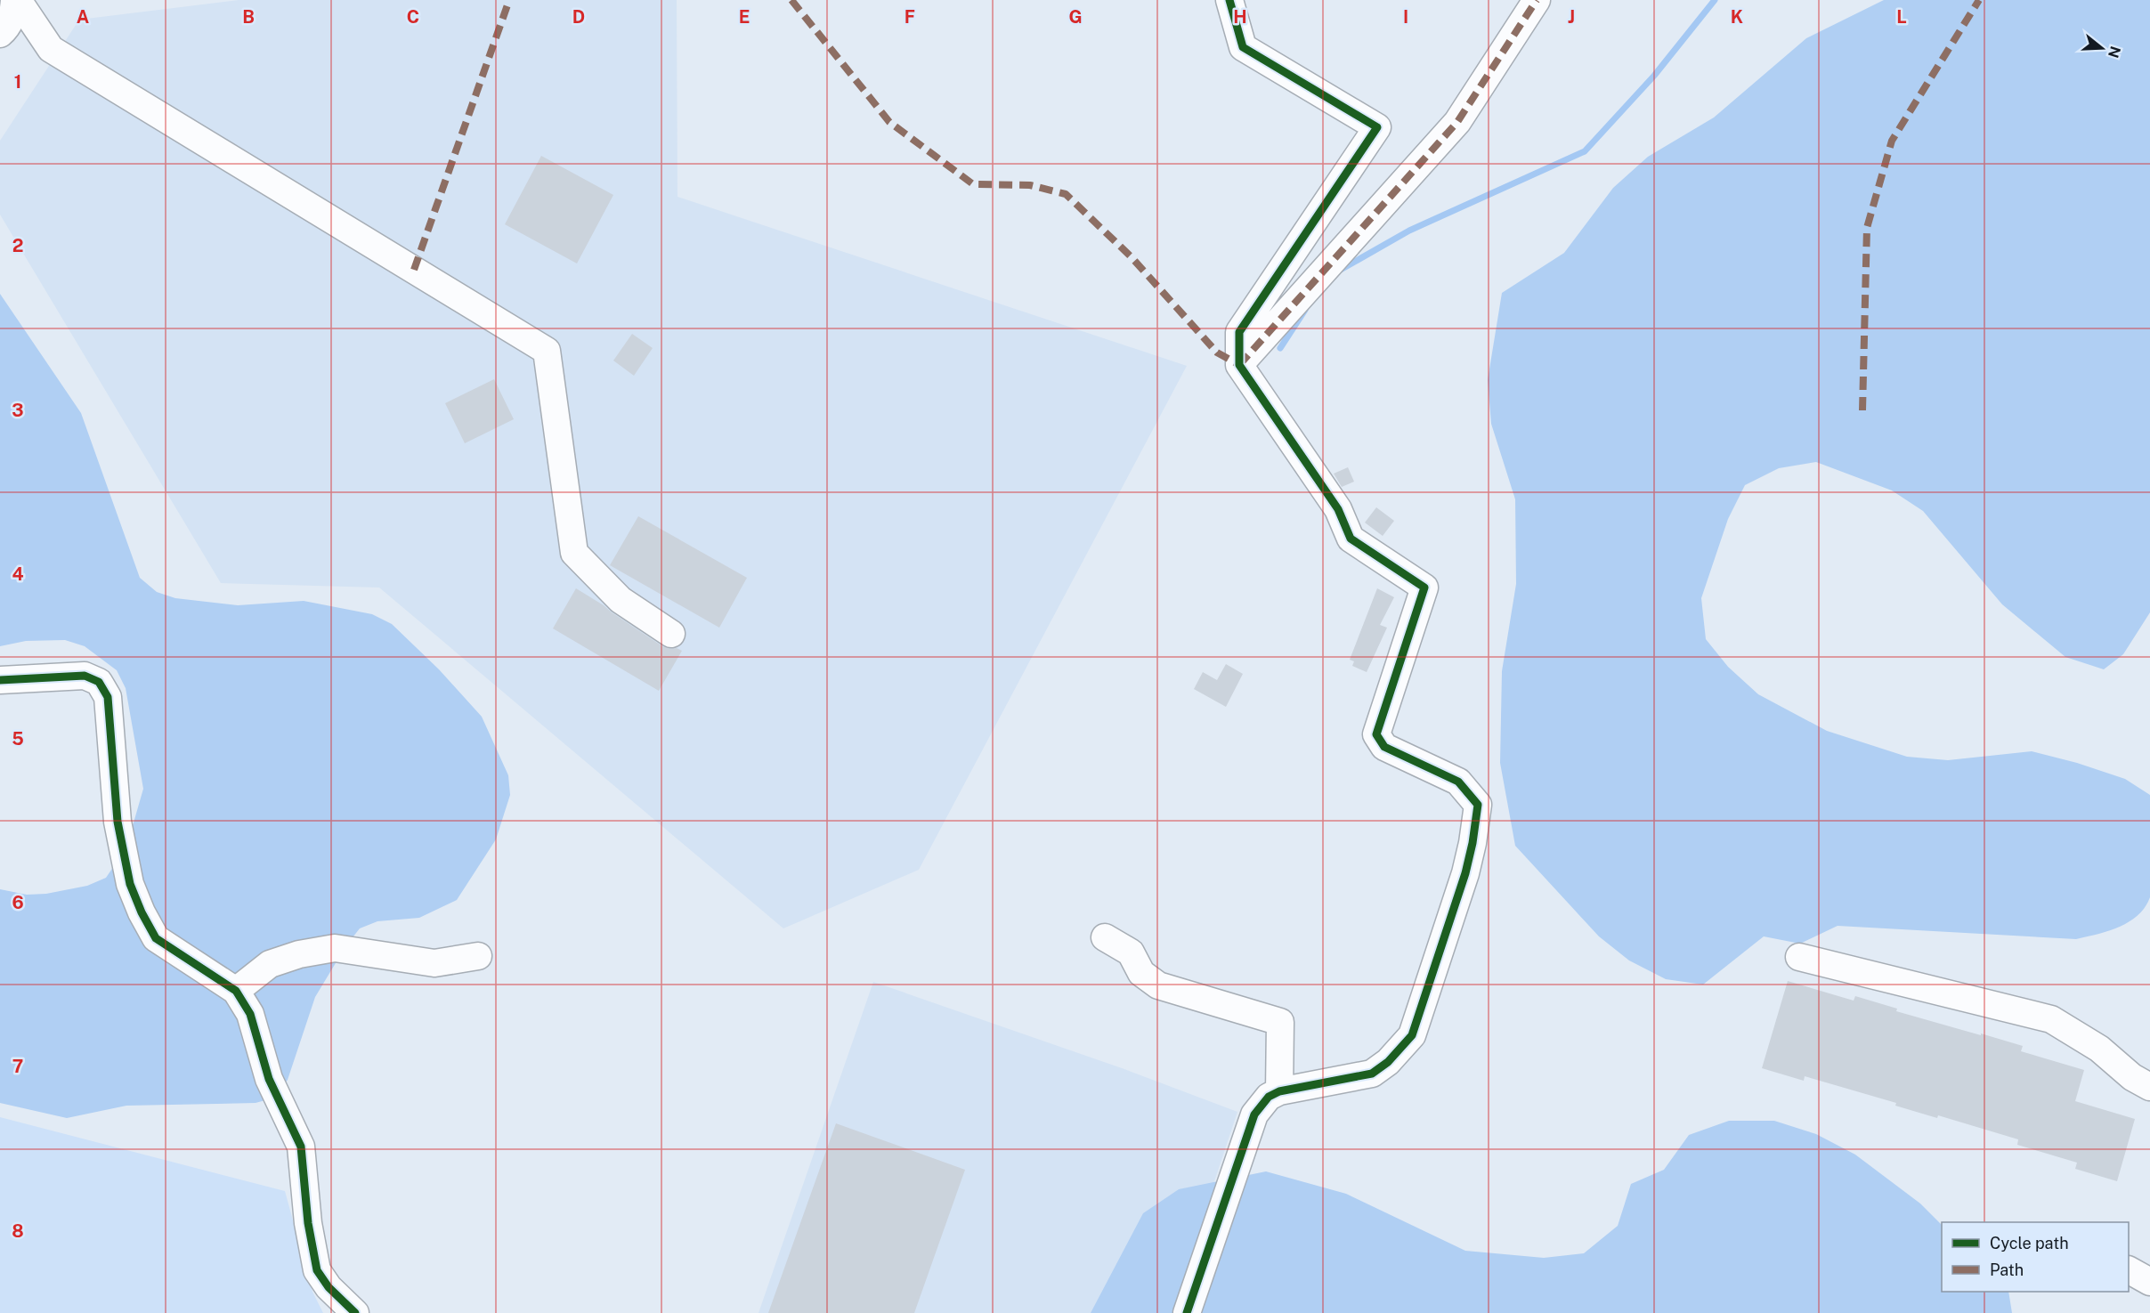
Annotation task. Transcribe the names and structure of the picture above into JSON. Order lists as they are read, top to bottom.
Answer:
{
  "legend": ["Cycle path", "Path"],
  "north": "right",
  "grid": {
    "columns": [
      "A",
      "B",
      "C",
      "D",
      "E",
      "F",
      "G",
      "H",
      "I",
      "J",
      "K",
      "L"
    ],
    "rows": [
      "1",
      "2",
      "3",
      "4",
      "5",
      "6",
      "7",
      "8"
    ]
  }
}
